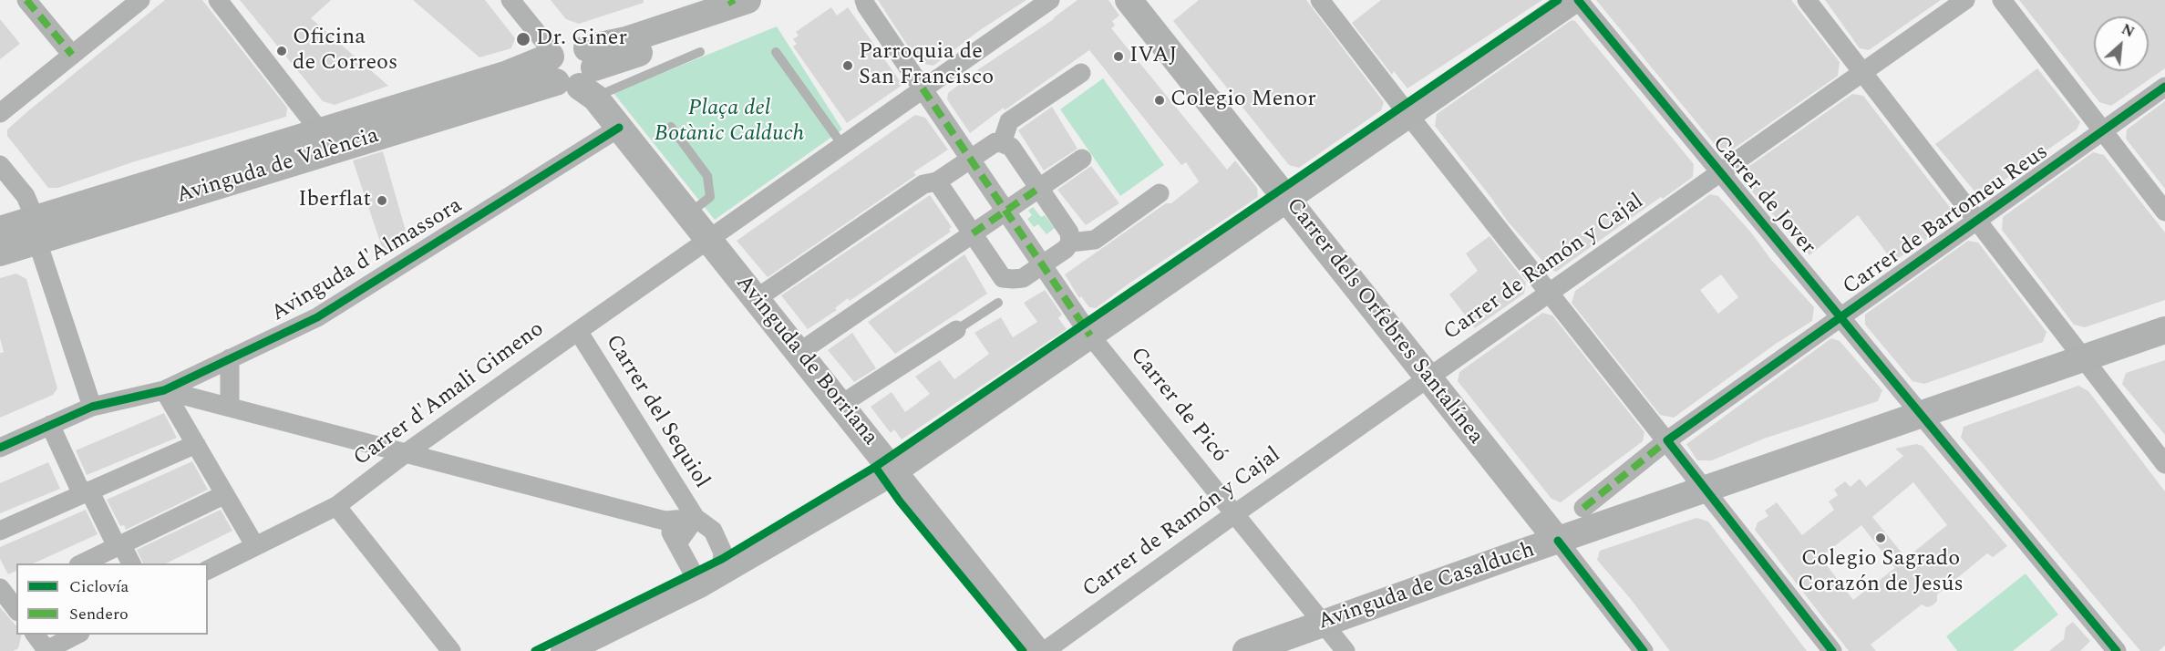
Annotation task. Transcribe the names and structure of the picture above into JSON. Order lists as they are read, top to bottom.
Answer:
{
  "streets": {
    "main road": [
      "Avinguda de València",
      "Carrer dels Orfebres Santalínea",
      "Avinguda de Borriana",
      "Avinguda de Casalduch"
    ],
    "street": [
      "Carrer de Jover",
      "Carrer de Bartomeu Reus",
      "Avinguda d'Almassora",
      "Carrer de Ramón y Cajal",
      "Carrer d'Amali Gimeno",
      "Carrer de Picó",
      "Carrer del Sequiol"
    ]
  },
  "crossings": [
    ["Avinguda de València", "Avinguda de Borriana"],
    ["Carrer de Jover", "Carrer de Bartomeu Reus"],
    ["Carrer de Jover", "Carrer de Ramón y Cajal"],
    ["Carrer de Jover", "Avinguda de Casalduch"],
    ["Avinguda d'Almassora", "Avinguda de Borriana"],
    ["Carrer de Ramón y Cajal", "Carrer dels Orfebres Santalínea"],
    ["Carrer de Ramón y Cajal", "Carrer de Picó"],
    ["Carrer dels Orfebres Santalínea", "Avinguda de Casalduch"],
    ["Avinguda de Borriana", "Carrer d'Amali Gimeno"],
    ["Carrer d'Amali Gimeno", "Carrer de Picó"],
    ["Carrer d'Amali Gimeno", "Carrer del Sequiol"],
    ["Carrer de Picó", "Avinguda de Casalduch"]
  ],
  "parks": ["Plaça del Botànic Calduch"],
  "places": [
    "Dr. Giner",
    "Oficina de Correos",
    "IVAJ",
    "Parroquia de San Francisco",
    "Colegio Menor",
    "Iberflat",
    "Colegio Sagrado Corazón de Jesús"
  ],
  "legend": ["Ciclovía", "Sendero"],
  "north": "top right"
}
